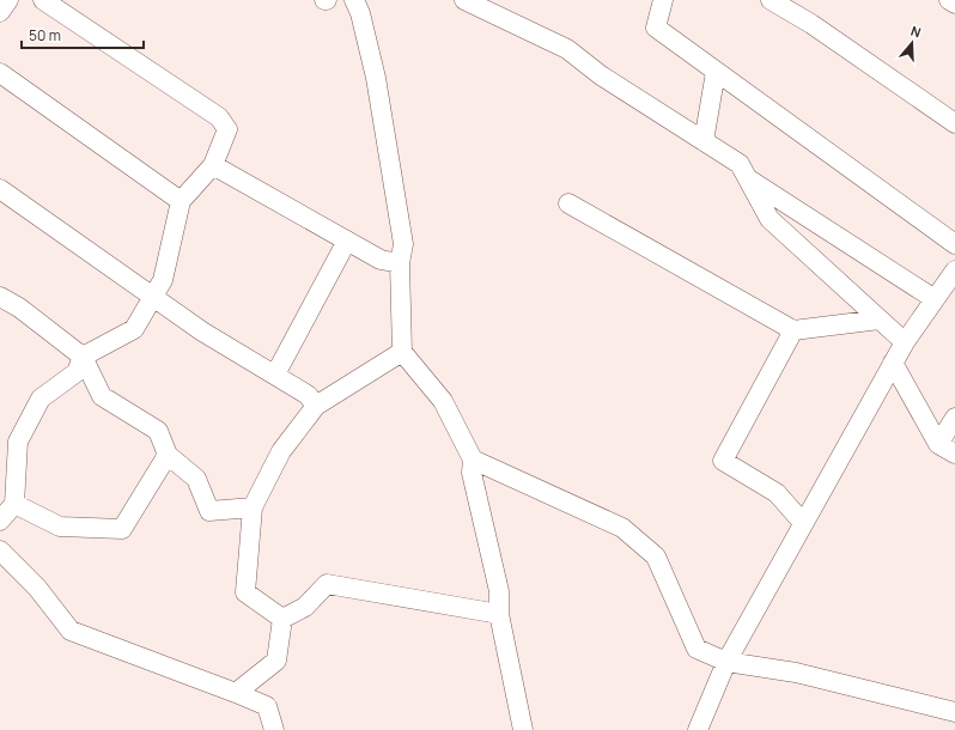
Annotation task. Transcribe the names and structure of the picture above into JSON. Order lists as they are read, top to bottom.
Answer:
{
  "scale_bar": "50 m",
  "north": "top"
}
